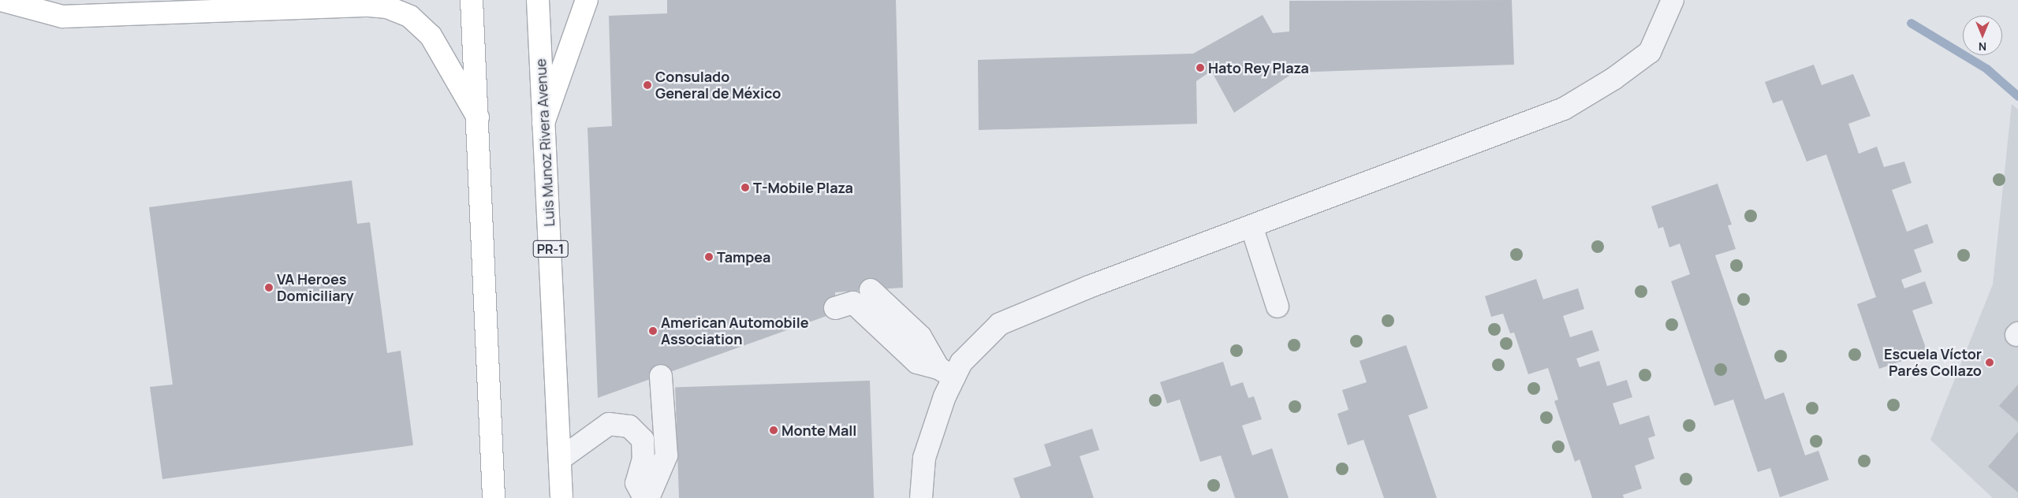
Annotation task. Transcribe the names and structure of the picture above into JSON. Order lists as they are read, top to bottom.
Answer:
{
  "streets": {
    "main road": ["Luis Munoz Rivera Avenue", "PR-1"]
  },
  "places": [
    "Hato Rey Plaza",
    "Consulado General de México",
    "T-Mobile Plaza",
    "Tampea",
    "VA Heroes Domiciliary",
    "American Automobile Association",
    "Escuela Víctor Parés Collazo",
    "Monte Mall"
  ],
  "north": "bottom"
}
